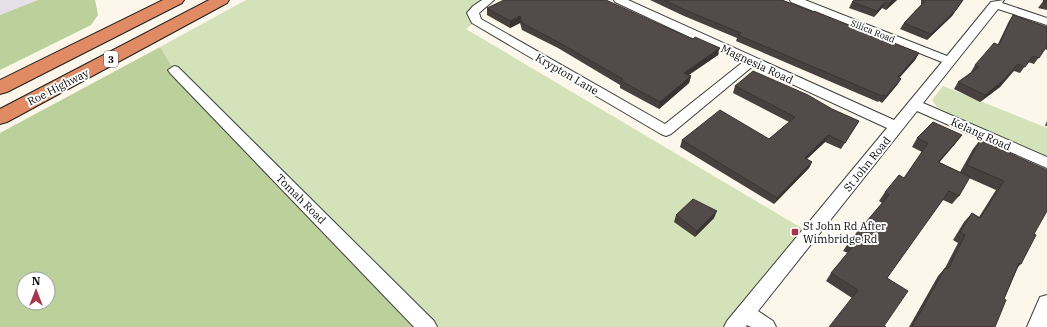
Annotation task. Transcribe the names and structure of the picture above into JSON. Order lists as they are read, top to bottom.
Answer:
{
  "streets": {
    "highway": ["3", "Roe Highway"],
    "street": [
      "Silica Road",
      "Magnesia Road",
      "Krypton Lane",
      "Kelang Road",
      "St John Road",
      "Tomah Road"
    ]
  },
  "crossings": [
    ["Silica Road", "St John Road"],
    ["Magnesia Road", "Krypton Lane"],
    ["Magnesia Road", "St John Road"],
    ["Kelang Road", "St John Road"]
  ],
  "places": {
    "transit": ["St John Rd After Wimbridge Rd"]
  },
  "north": "top"
}
